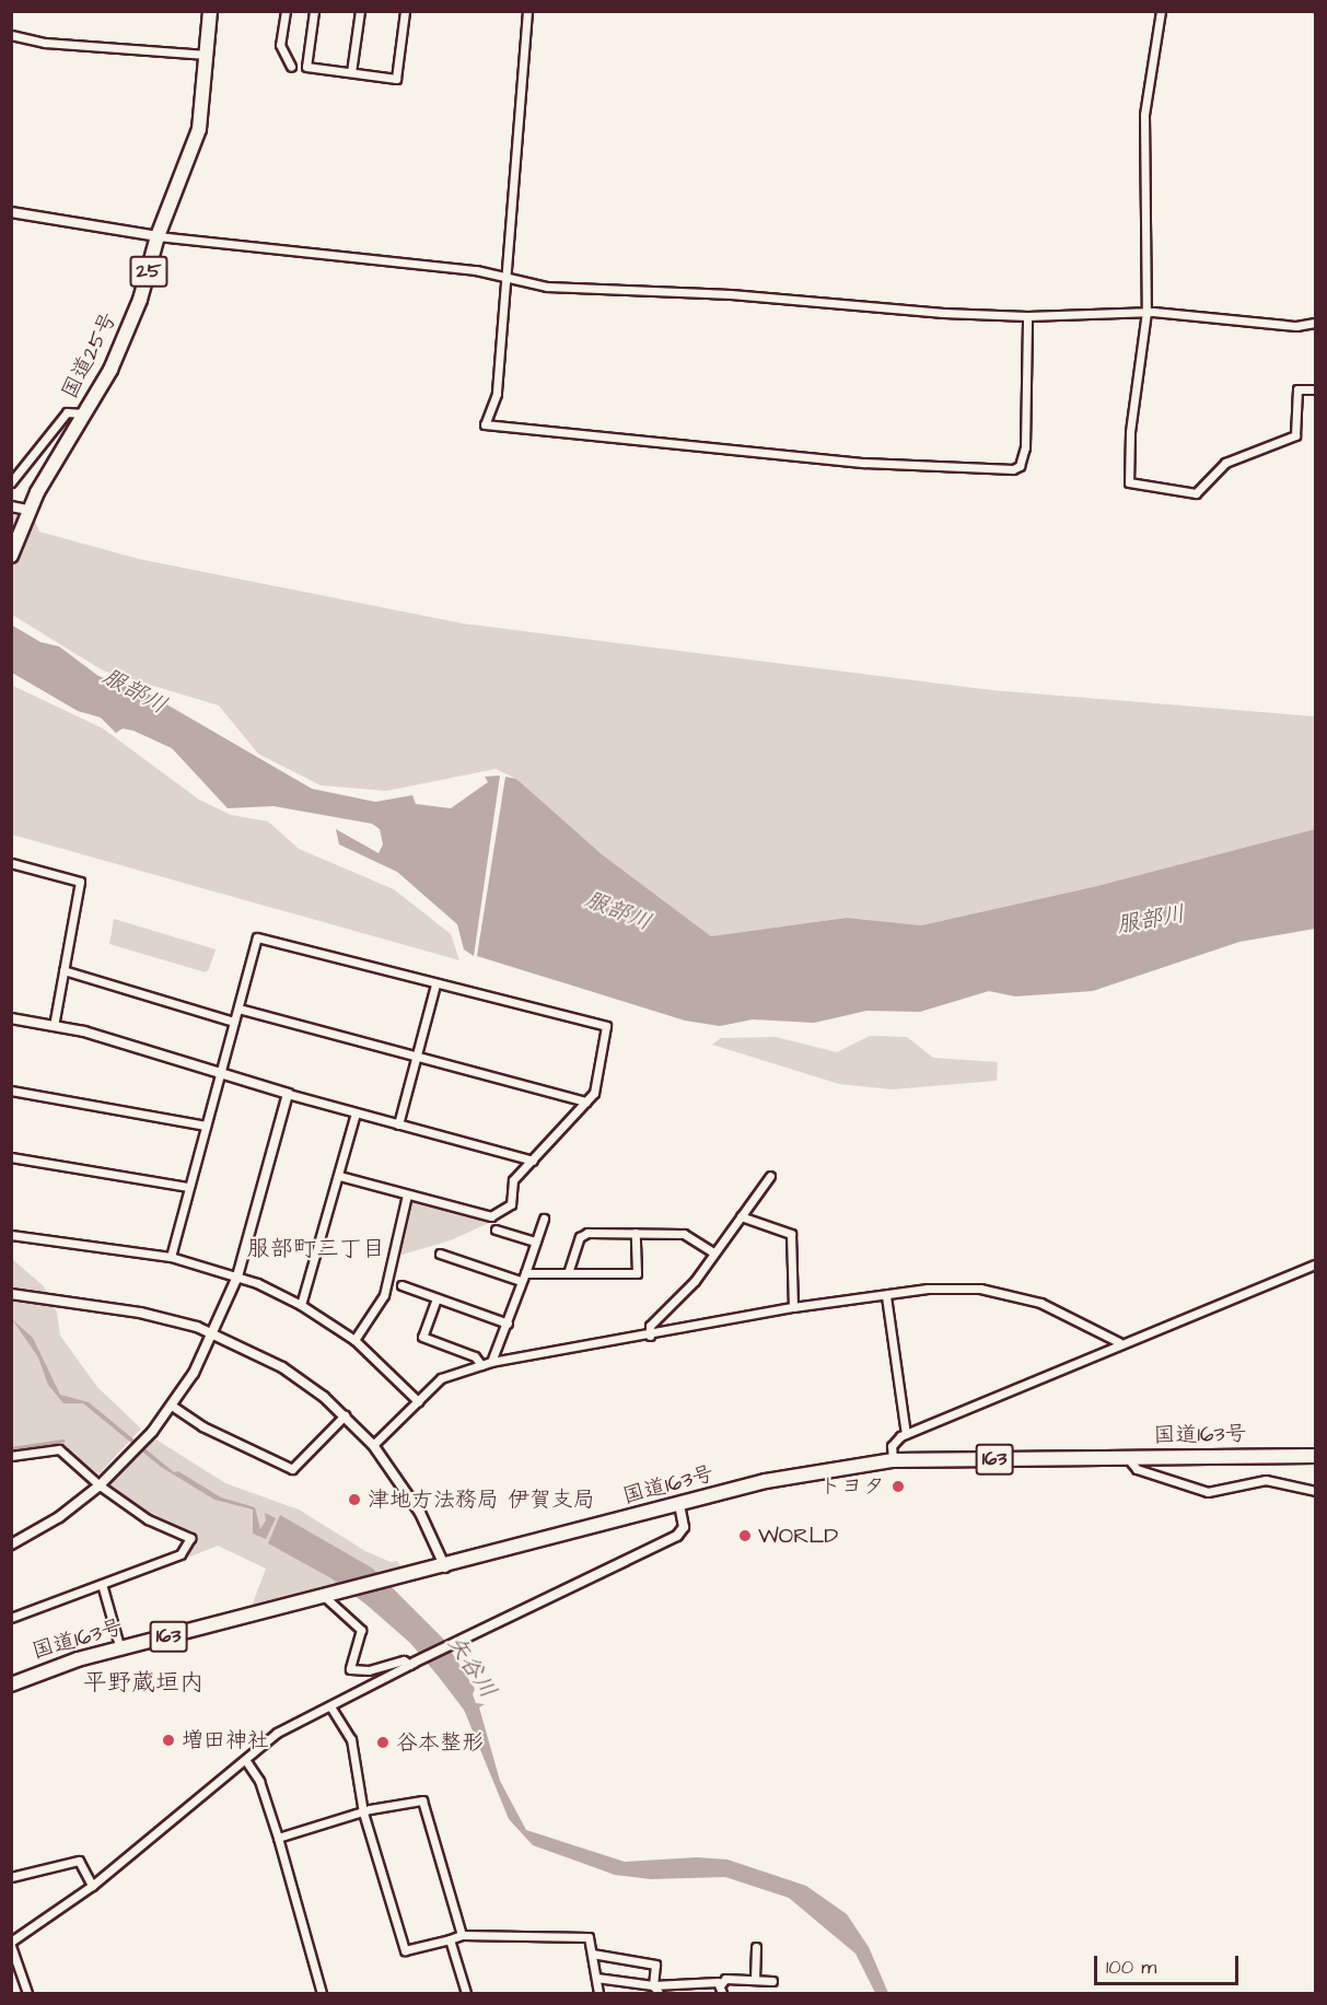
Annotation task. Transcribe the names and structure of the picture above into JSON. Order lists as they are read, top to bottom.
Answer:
{
  "streets": {
    "highway": [
      "25",
      "国道25号",
      "国道163号",
      "163"
    ]
  },
  "districts": ["服部町三丁目", "平野蔵垣内"],
  "water": ["服部川", "矢谷川"],
  "places": [
    "トヨタ",
    "津地方法務局 伊賀支局",
    "WORLD",
    "増田神社",
    "谷本整形"
  ],
  "scale_bar": "100 m"
}
